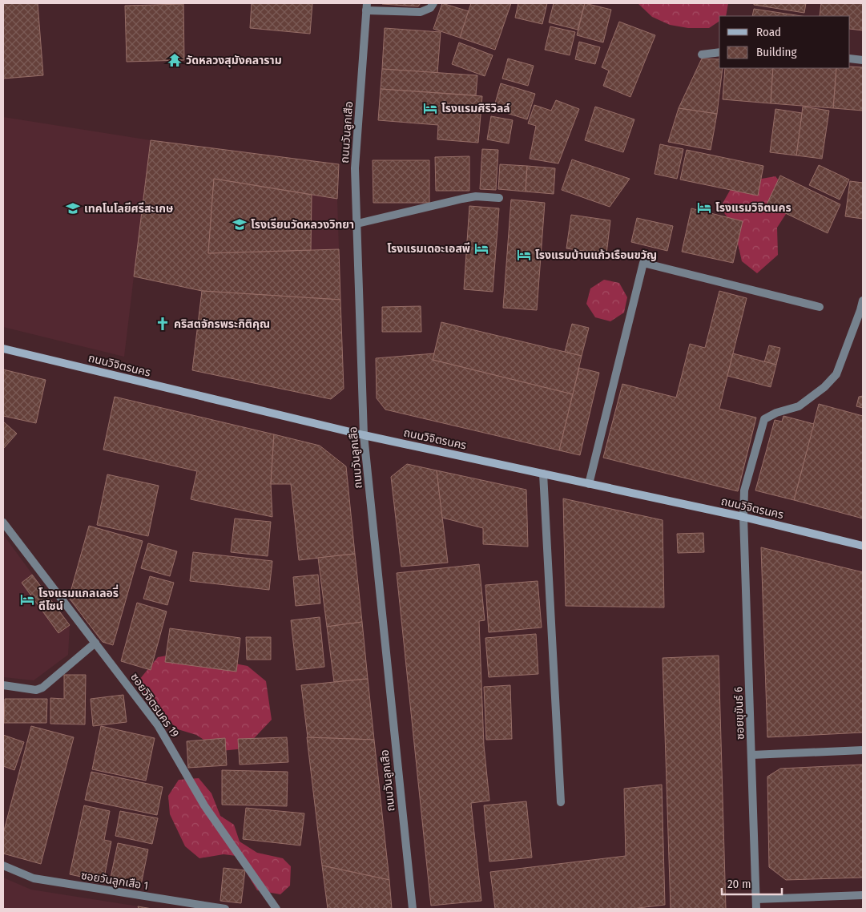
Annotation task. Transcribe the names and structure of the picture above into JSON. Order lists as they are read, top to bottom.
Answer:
{
  "streets": {
    "street": [
      "ถนนวันลูกเสือ",
      "ถนนวิจิตรนคร",
      "ซอยวิจิตรนคร 19",
      "ซอยขุขันธ์ 6",
      "ซอยวันลูกเสือ 1"
    ]
  },
  "crossings": [
    ["ถนนวันลูกเสือ", "ถนนวิจิตรนคร"],
    ["ถนนวิจิตรนคร", "ซอยขุขันธ์ 6"]
  ],
  "places": {
    "temple": ["วัดหลวงสุมังคลาราม"],
    "hotel": [
      "โรงแรมศิริวิลล์",
      "โรงแรมวิจิตนคร",
      "โรงแรมเดอะเอสพี",
      "โรงแรมบ้านแก้วเรือนขวัญ",
      "โรงแรมแกลเลอรี่ ดีไซน์"
    ],
    "school or university": ["เทคโนโลยีศรีสะเกษ", "โรงเรียนวัดหลวงวิทยา"],
    "church": ["คริสตจักรพระกิติคุณ"]
  },
  "legend": ["Road", "Building"],
  "scale_bar": "20 m"
}
